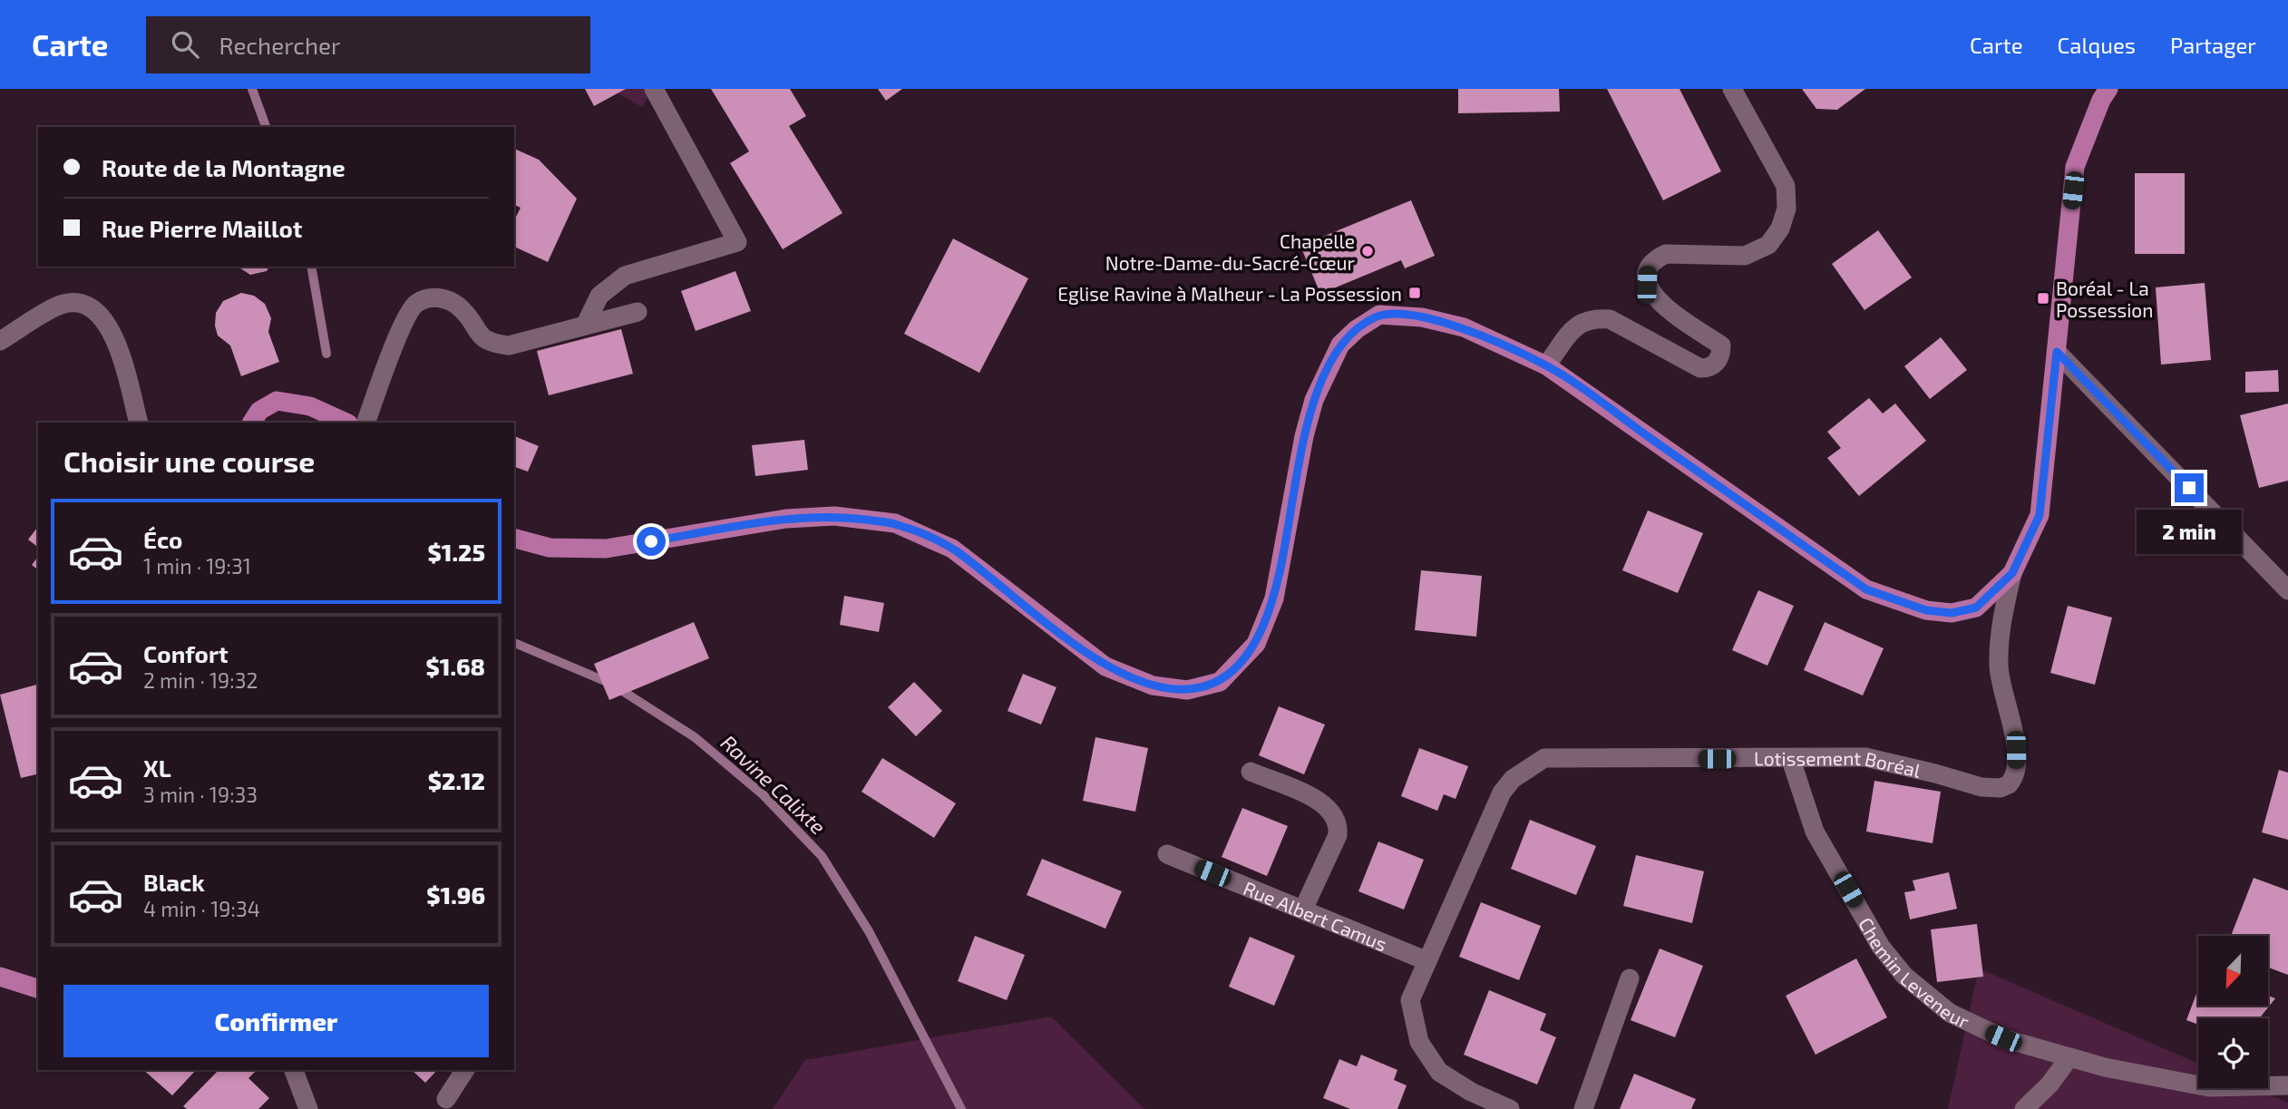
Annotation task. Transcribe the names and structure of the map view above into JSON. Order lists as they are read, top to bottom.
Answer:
{
  "streets": {
    "street": ["Lotissement Boréal", "Rue Albert Camus", "Chemin Leveneur"]
  },
  "crossings": [
    ["Lotissement Boréal", "Rue Albert Camus"],
    ["Lotissement Boréal", "Chemin Leveneur"]
  ],
  "water": ["Ravine Calixte"],
  "places": {
    "other": ["Chapelle Notre-Dame-du-Sacré-Cœur"],
    "transit": ["Eglise Ravine à Malheur - La Possession", "Boréal - La Possession"]
  },
  "north": "bottom left",
  "page": {
    "header": "Carte",
    "search": "Rechercher",
    "nav": ["Carte", "Calques", "Partager"],
    "banner": ["Route de la Montagne", "Rue Pierre Maillot"],
    "heading": "Choisir une course",
    "list": [
      {
        "name": "Éco",
        "note": "1 min · 19:31",
        "value": "$1.25"
      },
      {
        "name": "Confort",
        "note": "2 min · 19:32",
        "value": "$1.68"
      },
      {
        "name": "XL",
        "note": "3 min · 19:33",
        "value": "$2.12"
      },
      {
        "name": "Black",
        "note": "4 min · 19:34",
        "value": "$1.96"
      }
    ],
    "bubble": "2 min",
    "buttons": "Confirmer"
  }
}
